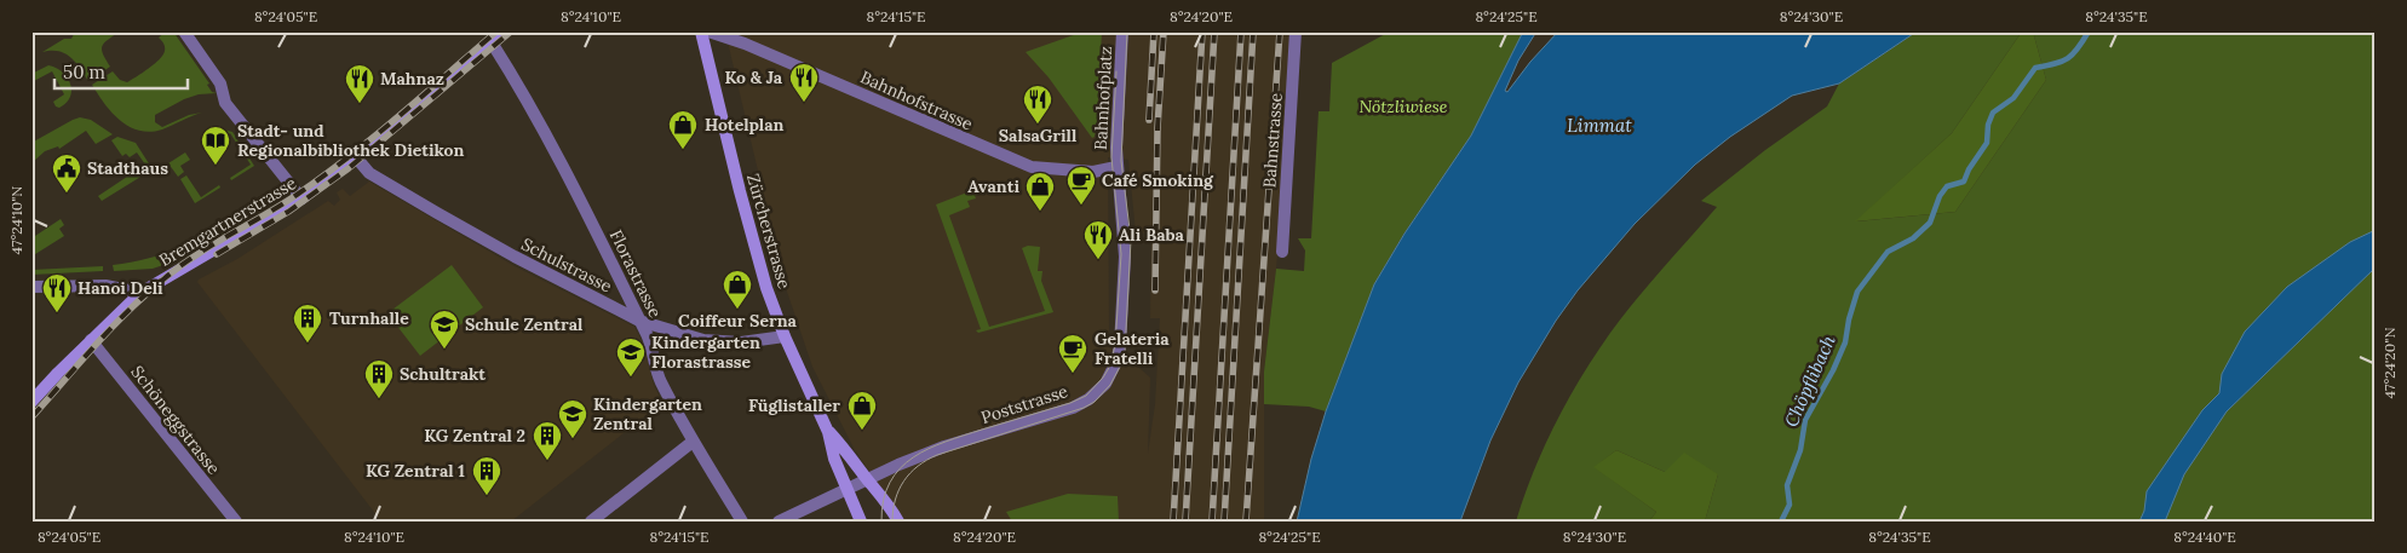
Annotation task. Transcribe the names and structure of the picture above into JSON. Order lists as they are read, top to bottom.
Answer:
{
  "streets": {
    "main road": ["Bremgartnerstrasse", "Zürcherstrasse"],
    "street": [
      "Bahnhofplatz",
      "Bahnhofstrasse",
      "Bahnstrasse",
      "Schulstrasse",
      "Florastrasse",
      "Poststrasse",
      "Schöneggstrasse"
    ]
  },
  "crossings": [
    ["Bahnhofplatz", "Bahnhofstrasse"],
    ["Bahnhofplatz", "Poststrasse"],
    ["Bahnhofstrasse", "Poststrasse"],
    ["Bremgartnerstrasse", "Schulstrasse"],
    ["Bremgartnerstrasse", "Florastrasse"],
    ["Bremgartnerstrasse", "Schöneggstrasse"],
    ["Zürcherstrasse", "Schulstrasse"],
    ["Zürcherstrasse", "Poststrasse"],
    ["Schulstrasse", "Florastrasse"]
  ],
  "water": ["Limmat", "Chöpflibach"],
  "parks": ["Nötzliwiese"],
  "places": {
    "restaurant": [
      "Ko & Ja",
      "Mahnaz",
      "SalsaGrill",
      "Ali Baba",
      "Hanoi Deli"
    ],
    "shop": [
      "Hotelplan",
      "Avanti",
      "Coiffeur Serna",
      "Füglistaller"
    ],
    "library": ["Stadt- und Regionalbibliothek Dietikon"],
    "public building": ["Stadthaus"],
    "cafe": ["Café Smoking", "Gelateria Fratelli"],
    "building": [
      "Turnhalle",
      "Schultrakt",
      "KG Zentral 2",
      "KG Zentral 1"
    ],
    "school or university": ["Schule Zentral", "Kindergarten Florastrasse", "Kindergarten Zentral"]
  },
  "scale_bar": "50 m",
  "coordinates": [
    "8°24'05\"E",
    "8°24'10\"E",
    "8°24'15\"E",
    "8°24'20\"E",
    "8°24'25\"E",
    "8°24'30\"E",
    "8°24'35\"E",
    "47°24'10\"N",
    "47°24'20\"N",
    "8°24'40\"E"
  ]
}
